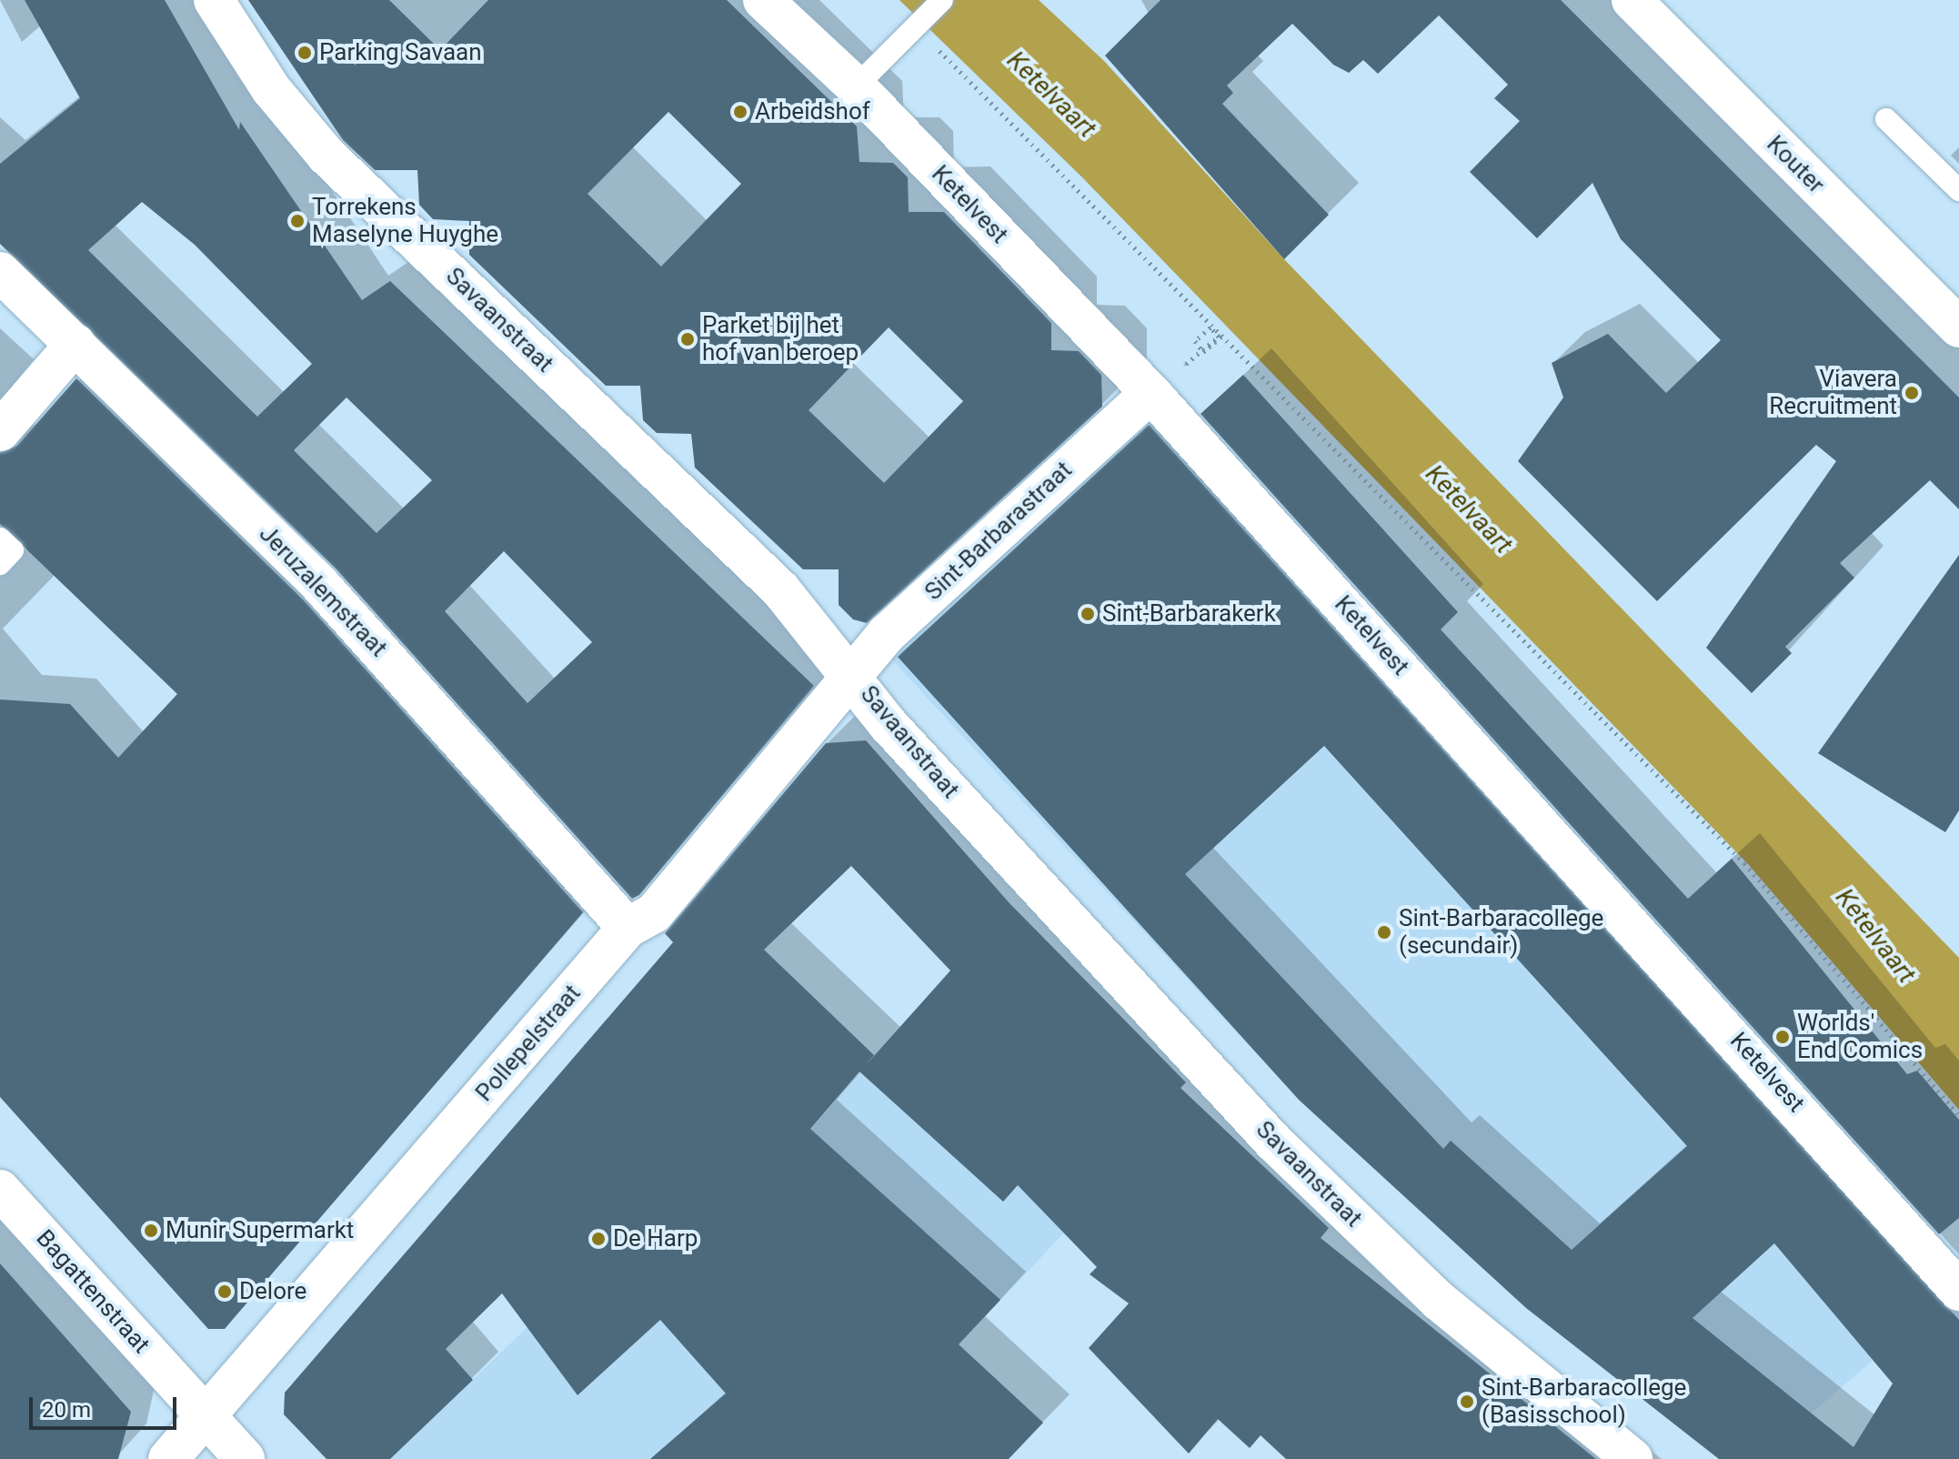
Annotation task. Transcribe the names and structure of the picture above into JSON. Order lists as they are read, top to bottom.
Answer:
{
  "streets": {
    "street": [
      "Kouter",
      "Ketelvest",
      "Savaanstraat",
      "Sint-Barbarastraat",
      "Jeruzalemstraat",
      "Pollepelstraat",
      "Bagattenstraat"
    ]
  },
  "crossings": [
    ["Ketelvest", "Sint-Barbarastraat"],
    ["Savaanstraat", "Sint-Barbarastraat"],
    ["Savaanstraat", "Pollepelstraat"],
    ["Sint-Barbarastraat", "Pollepelstraat"],
    ["Jeruzalemstraat", "Pollepelstraat"],
    ["Pollepelstraat", "Bagattenstraat"]
  ],
  "water": ["Ketelvaart"],
  "places": [
    "Parking Savaan",
    "Arbeidshof",
    "Torrekens Maselyne Huyghe",
    "Parket bij het hof van beroep",
    "Viavera Recruitment",
    "Sint-Barbarakerk",
    "Sint-Barbaracollege (secundair)",
    "Worlds' End Comics",
    "Munir Supermarkt",
    "De Harp",
    "Delore",
    "Sint-Barbaracollege (Basisschool)"
  ],
  "scale_bar": "20 m"
}
